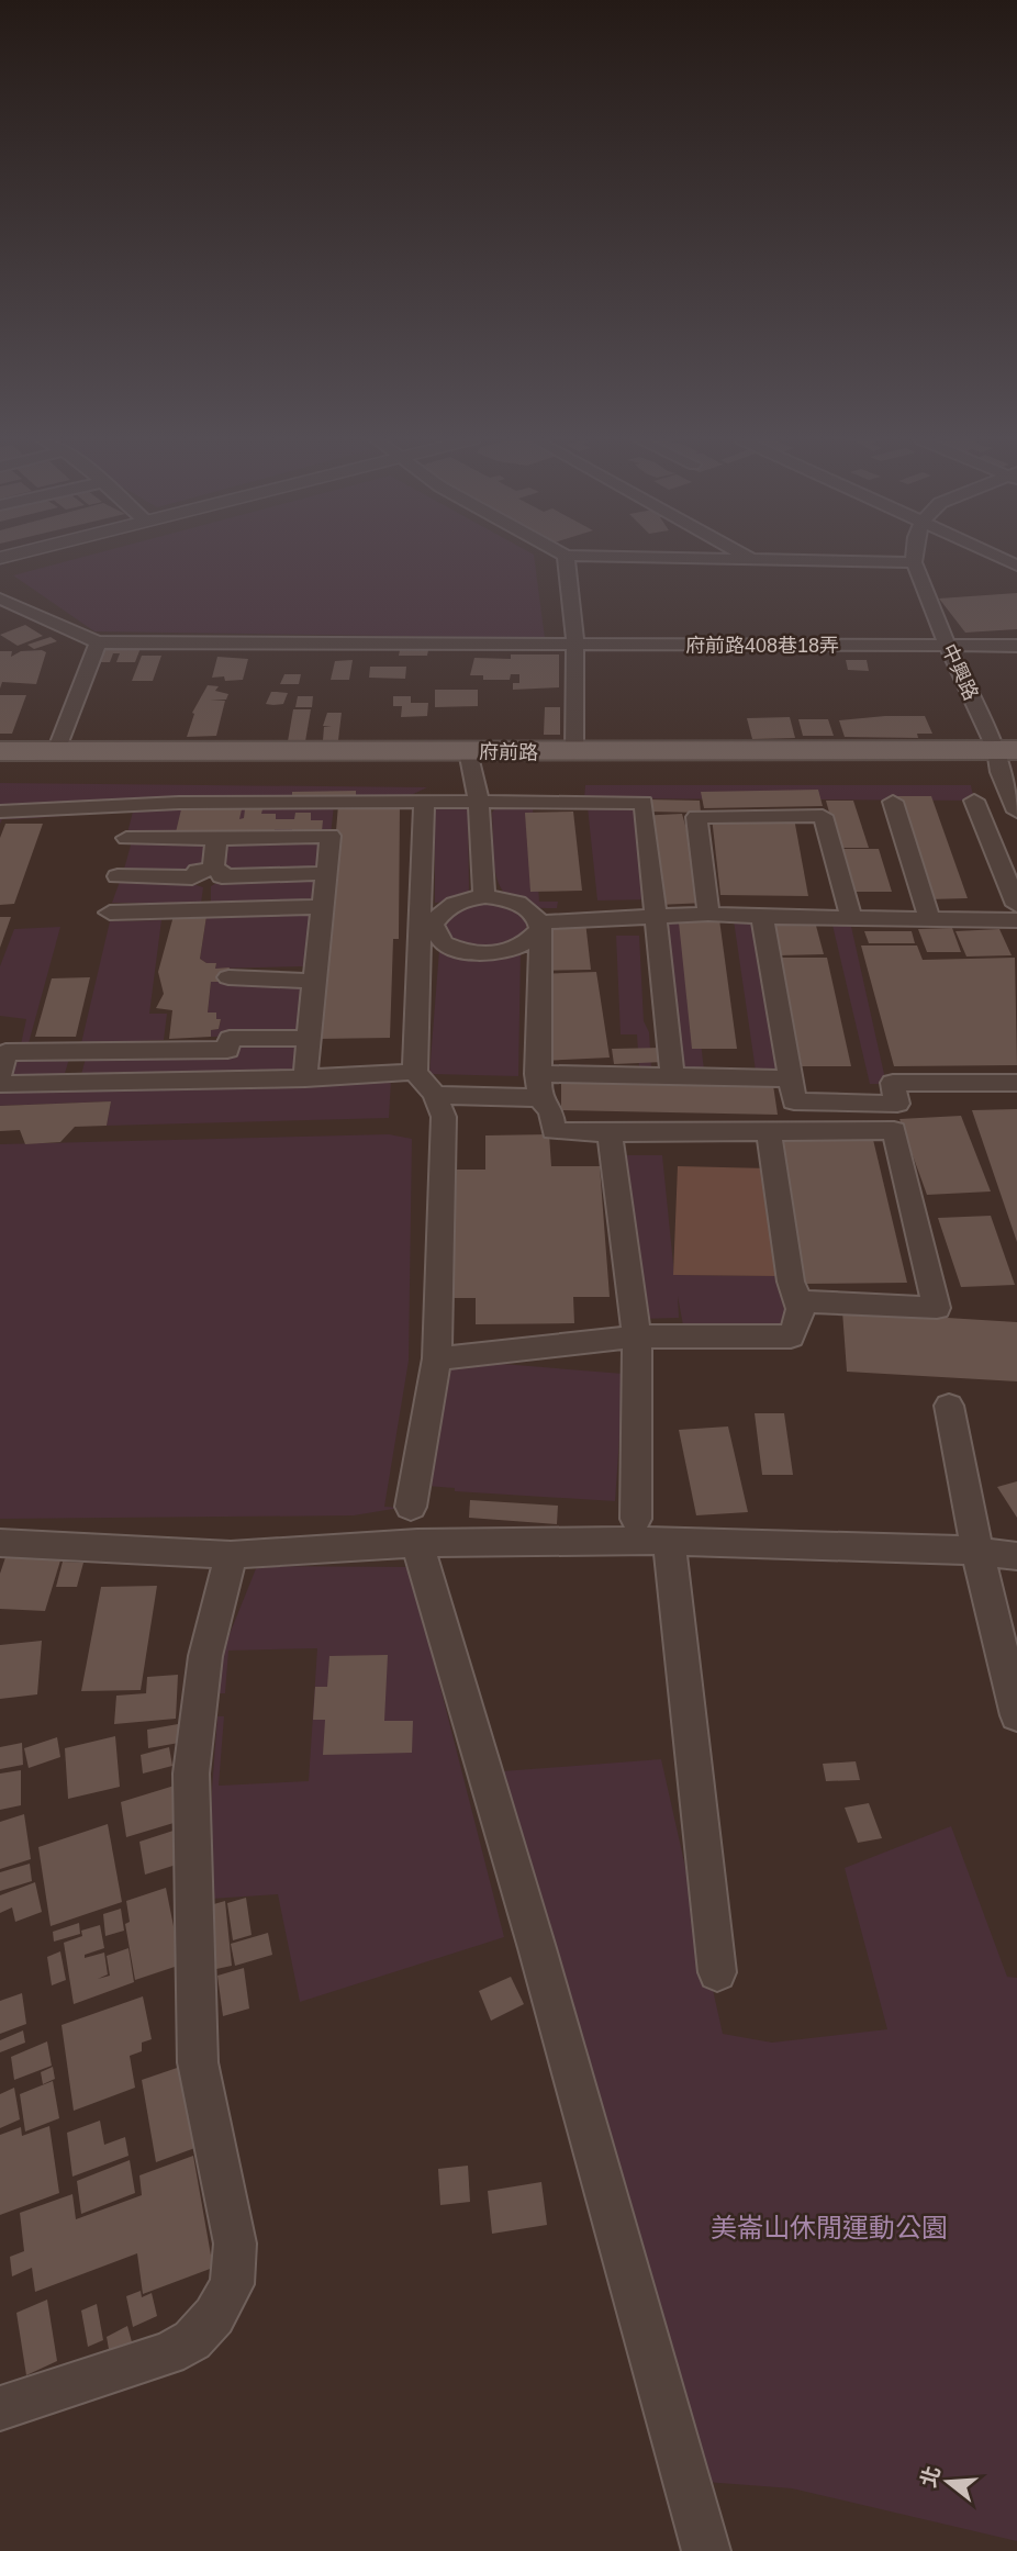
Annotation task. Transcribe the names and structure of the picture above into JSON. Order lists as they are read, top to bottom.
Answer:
{
  "streets": {
    "main road": ["府前路"],
    "street": ["府前路408巷18弄", "中興路"]
  },
  "crossings": [
    ["府前路408巷18弄", "中興路"],
    ["中興路", "府前路"]
  ],
  "parks": ["美崙山休閒運動公園"],
  "north": "left"
}
